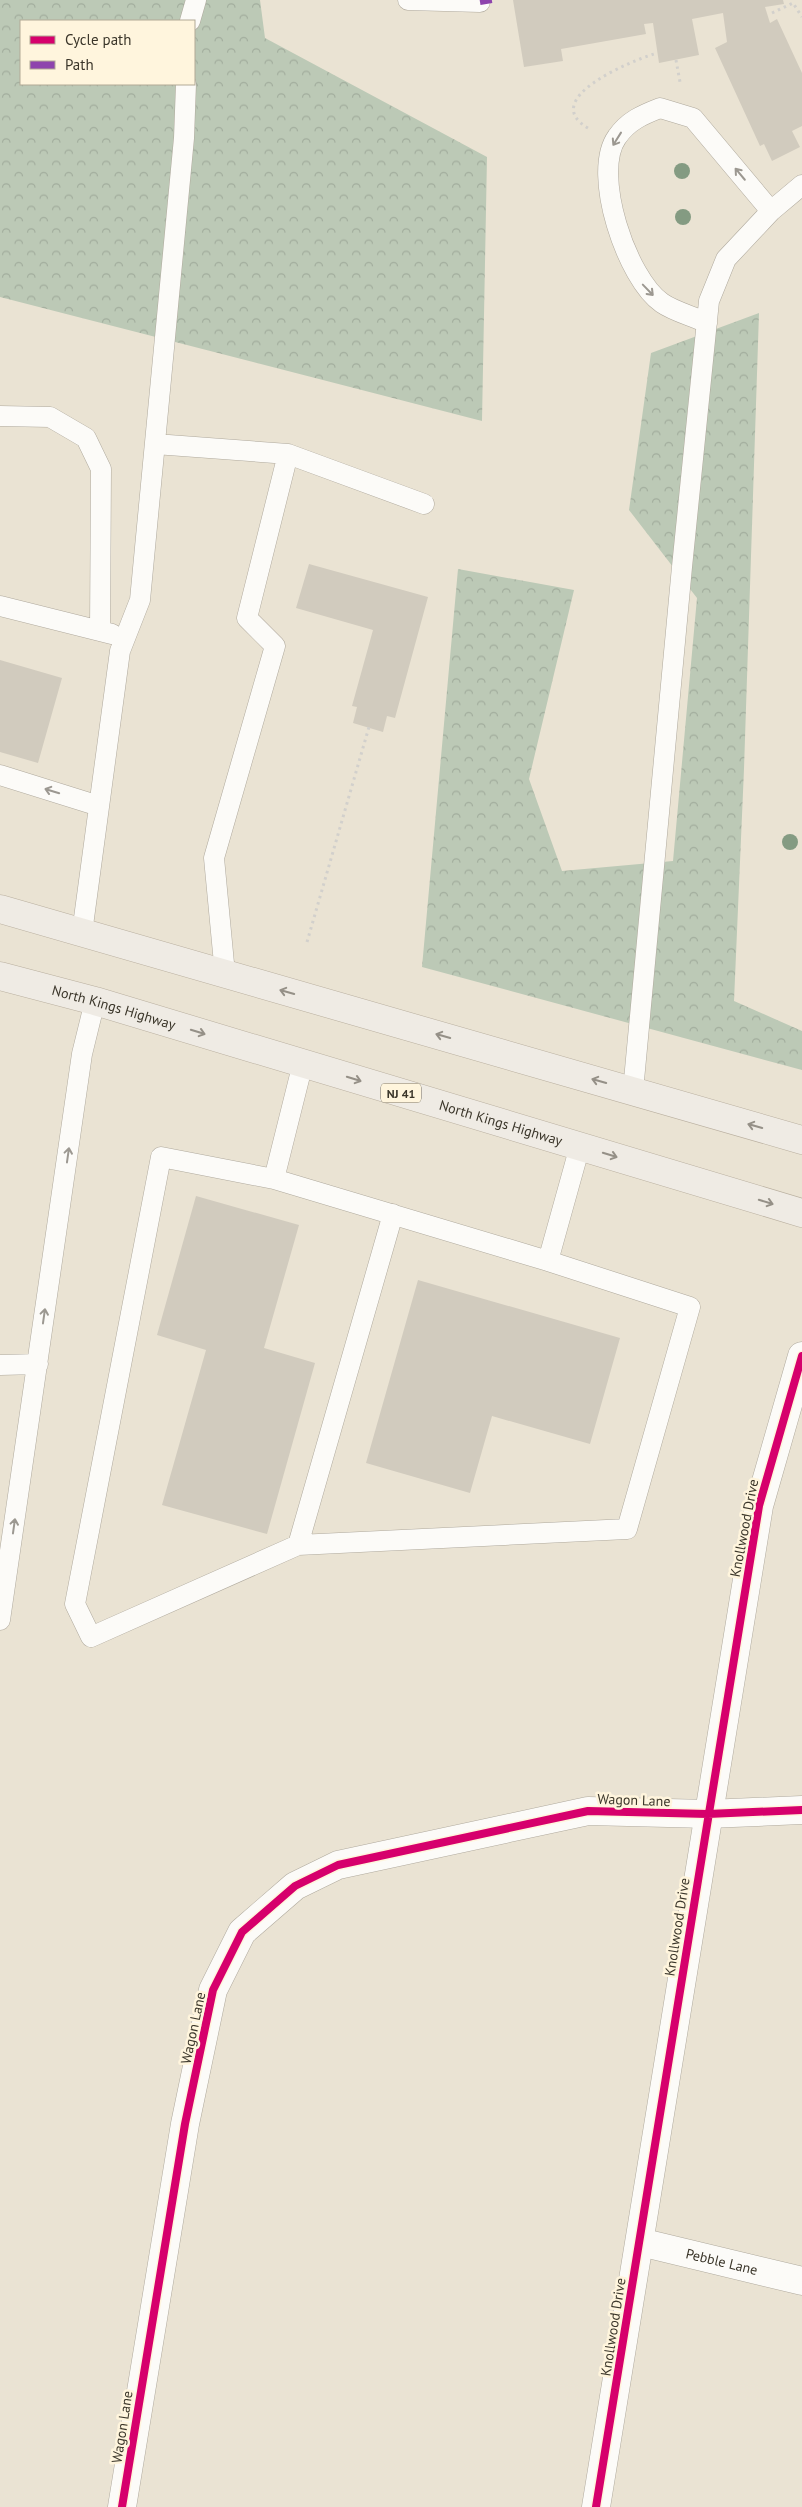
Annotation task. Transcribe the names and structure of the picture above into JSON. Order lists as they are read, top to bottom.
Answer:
{
  "streets": {
    "main road": ["North Kings Highway", "NJ 41"],
    "street": ["Knollwood Drive", "Wagon Lane", "Pebble Lane"]
  },
  "crossings": [
    ["Knollwood Drive", "Wagon Lane"],
    ["Knollwood Drive", "Pebble Lane"]
  ],
  "legend": ["Cycle path", "Path"]
}
